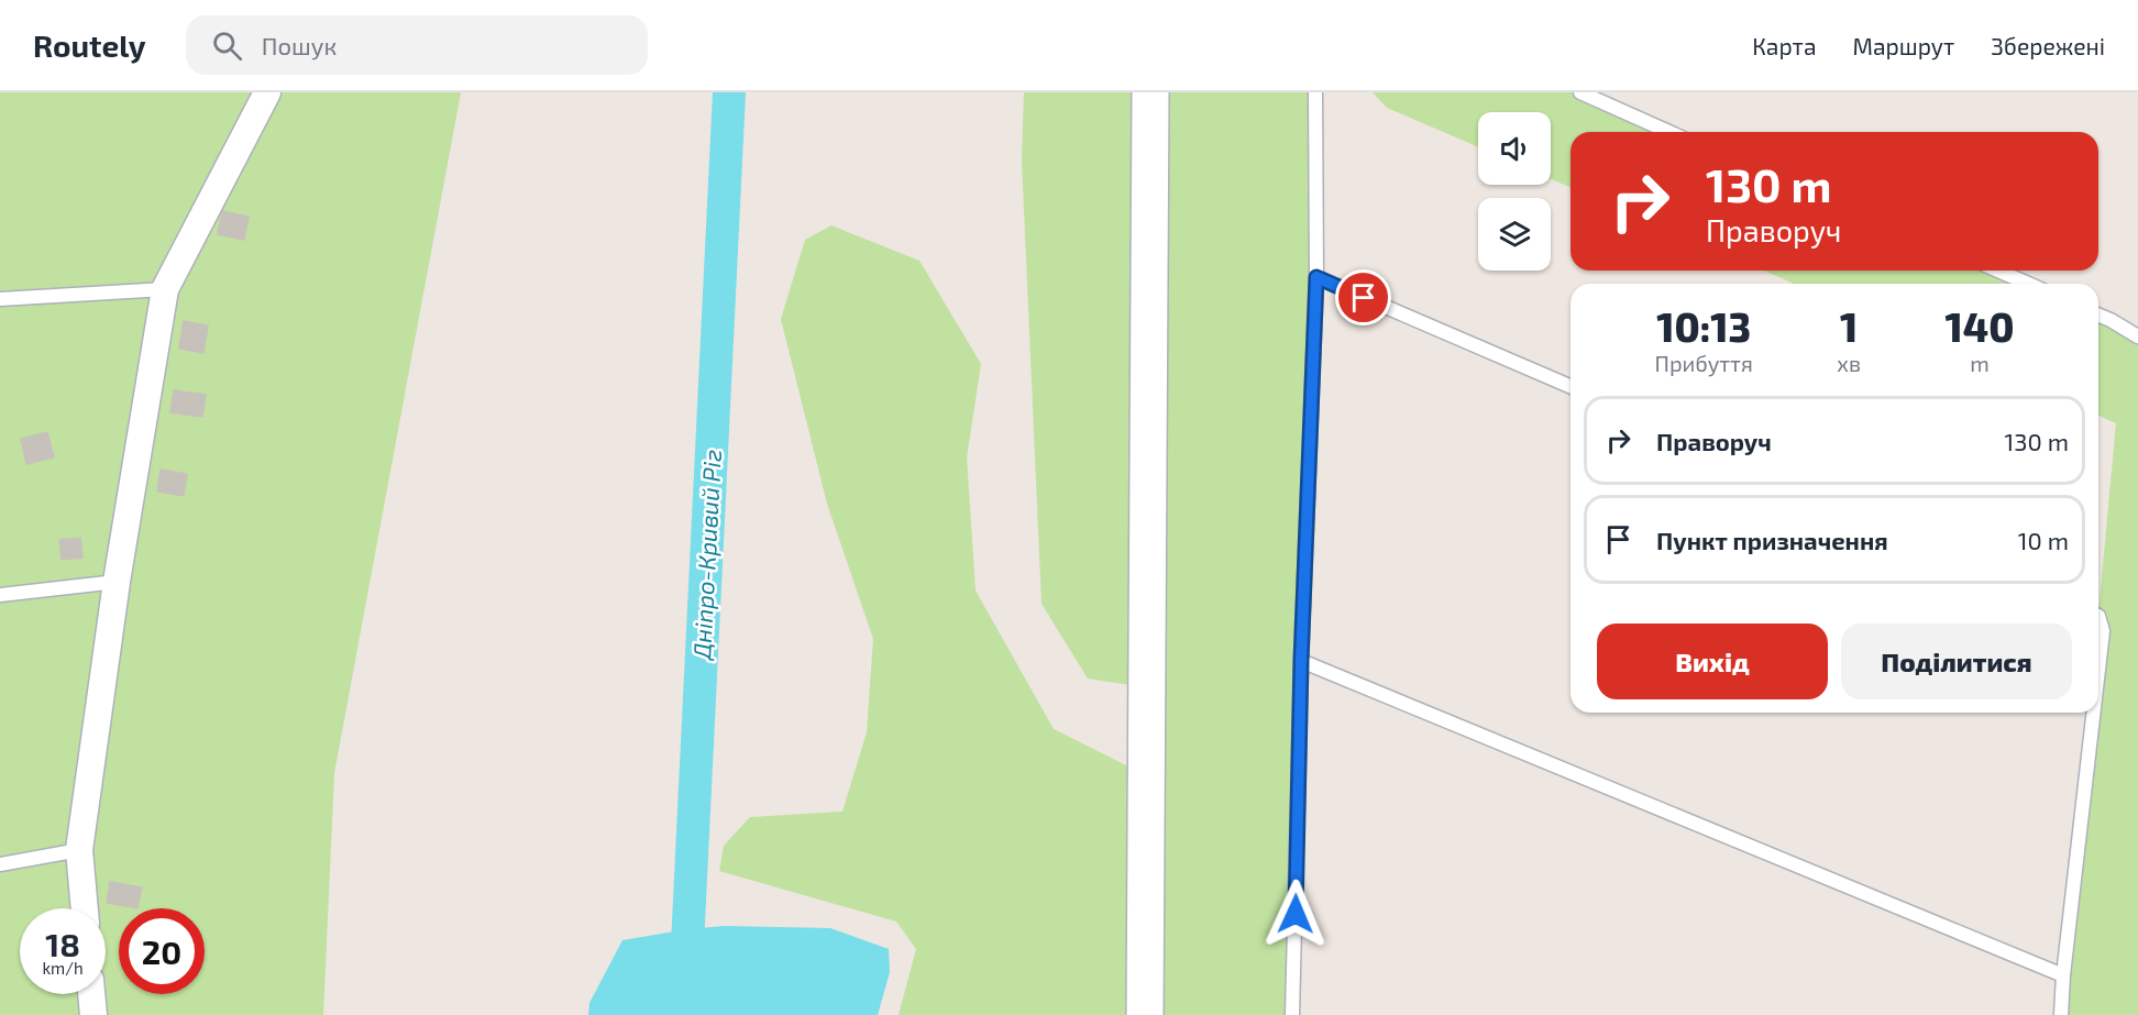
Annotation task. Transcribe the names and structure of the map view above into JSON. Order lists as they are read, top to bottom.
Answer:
{
  "water": ["Дніпро-Кривий Ріг"],
  "page": {
    "header": "Routely",
    "search": "Пошук",
    "nav": ["Карта", "Маршрут", "Збережені"],
    "turn": ["130 m", "Праворуч"],
    "eta": [
      "10:13",
      "Прибуття",
      "1",
      "хв",
      "140",
      "m"
    ],
    "list": [
      {
        "name": "Праворуч",
        "value": "130 m"
      },
      {
        "name": "Пункт призначення",
        "value": "10 m"
      }
    ],
    "buttons": ["Вихід", "Поділитися"],
    "speed": "18 km/h",
    "limit": "20"
  }
}
